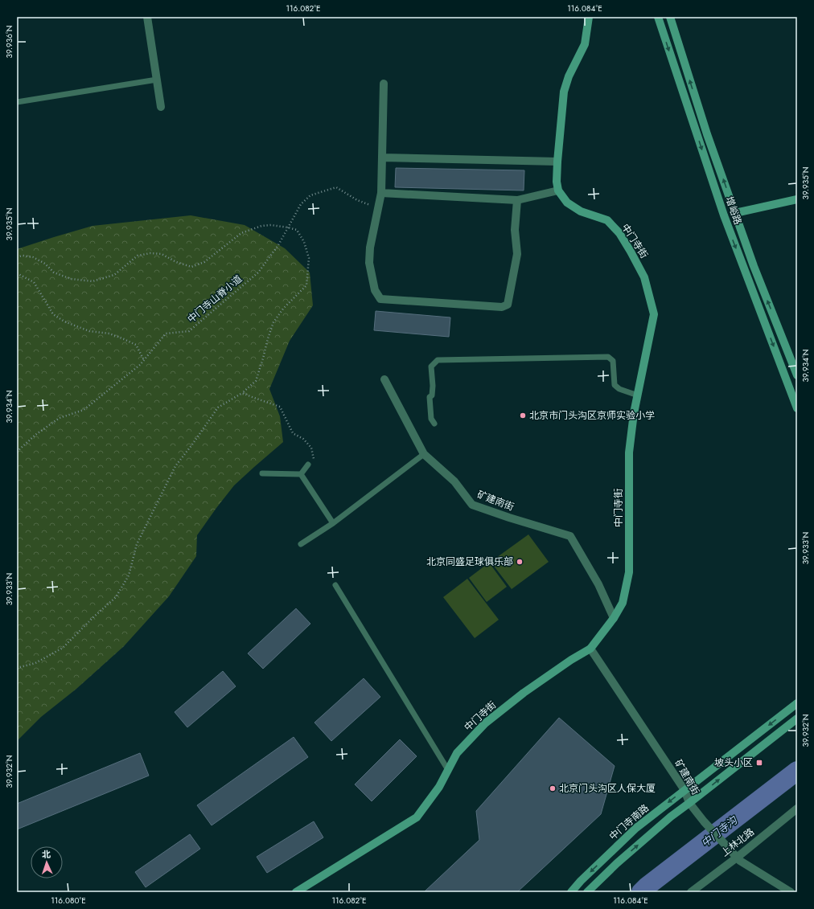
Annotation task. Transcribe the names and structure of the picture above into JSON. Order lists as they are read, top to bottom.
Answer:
{
  "streets": {
    "street": [
      "增峪路",
      "中门寺街",
      "矿建南街",
      "中门寺南路",
      "上林北路"
    ],
    "path": ["中门寺山脊小道"]
  },
  "crossings": [
    ["中门寺街", "矿建南街"],
    ["矿建南街", "中门寺南路"],
    ["矿建南街", "上林北路"]
  ],
  "water": ["中门寺沟"],
  "places": {
    "other": ["北京市门头沟区京师实验小学", "北京同盛足球俱乐部", "北京门头沟区人保大厦"],
    "transit": ["坡头小区"]
  },
  "north": "top",
  "coordinates": [
    "116.082°E",
    "116.084°E",
    "39.936°N",
    "39.935°N",
    "39.934°N",
    "39.933°N",
    "39.932°N",
    "116.080°E"
  ]
}
